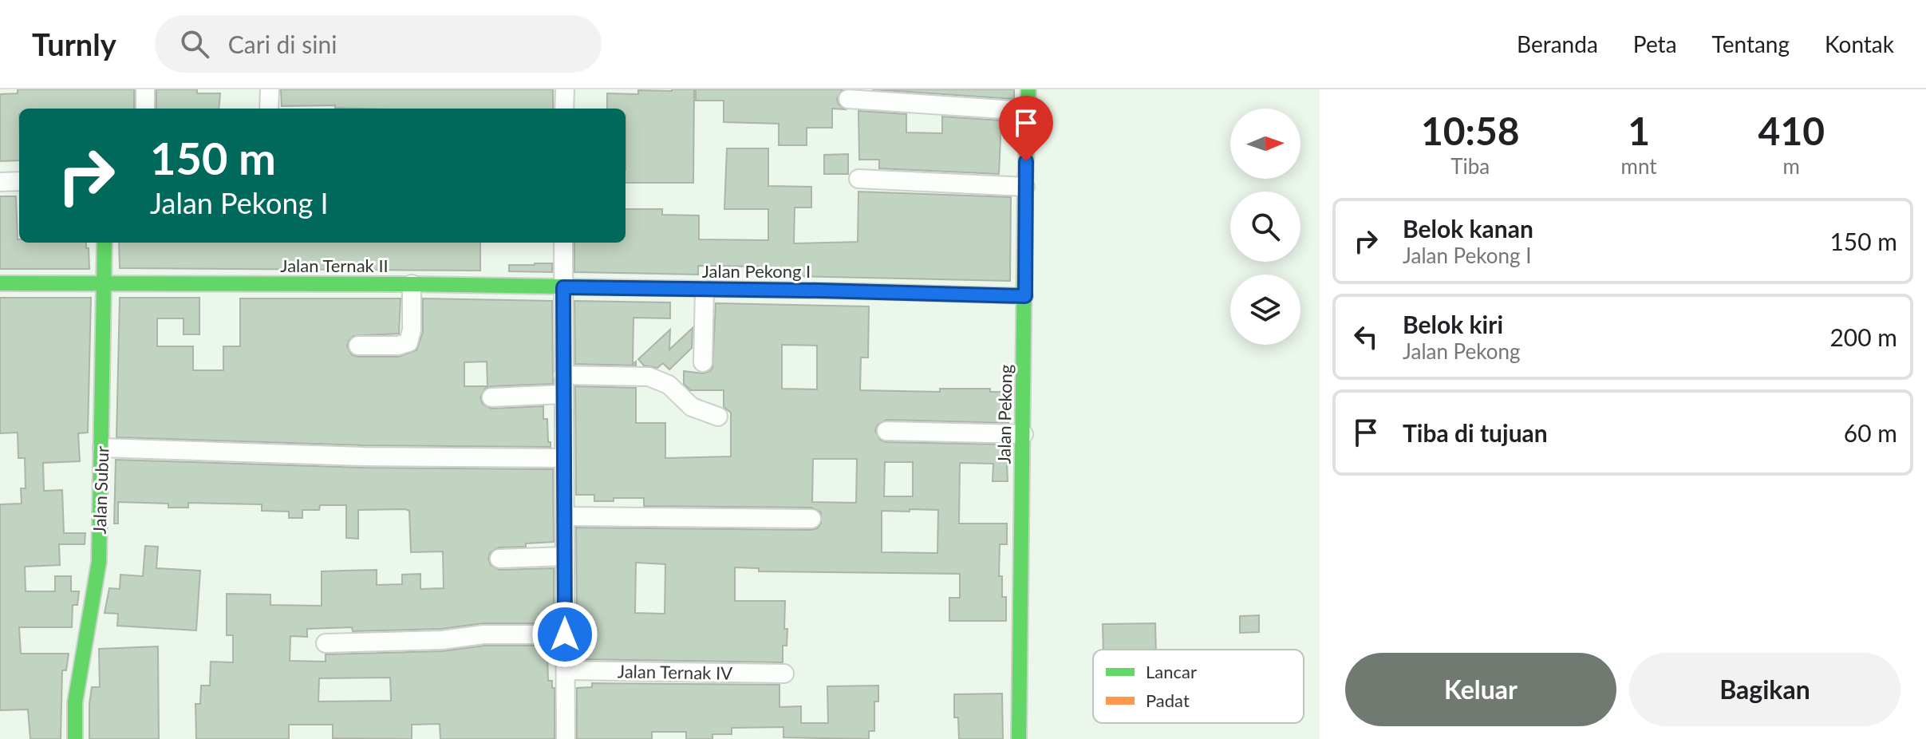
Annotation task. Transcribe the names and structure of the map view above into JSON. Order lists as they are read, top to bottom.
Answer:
{
  "streets": {
    "street": [
      "Jalan Ternak II",
      "Jalan Pekong I",
      "Jalan Pekong",
      "Jalan Subur",
      "Jalan Ternak IV"
    ]
  },
  "crossings": [
    ["Jalan Ternak II", "Jalan Pekong I"],
    ["Jalan Ternak II", "Jalan Subur"],
    ["Jalan Pekong I", "Jalan Pekong"]
  ],
  "legend": ["Lancar", "Padat"],
  "north": "right",
  "page": {
    "header": "Turnly",
    "search": "Cari di sini",
    "nav": [
      "Beranda",
      "Peta",
      "Tentang",
      "Kontak"
    ],
    "eta": [
      "10:58",
      "Tiba",
      "1",
      "mnt",
      "410",
      "m"
    ],
    "turn": ["150 m", "Jalan Pekong I"],
    "list": [
      {
        "name": "Belok kanan",
        "note": "Jalan Pekong I",
        "value": "150 m"
      },
      {
        "name": "Belok kiri",
        "note": "Jalan Pekong",
        "value": "200 m"
      },
      {
        "name": "Tiba di tujuan",
        "value": "60 m"
      }
    ],
    "buttons": ["Keluar", "Bagikan"]
  }
}
